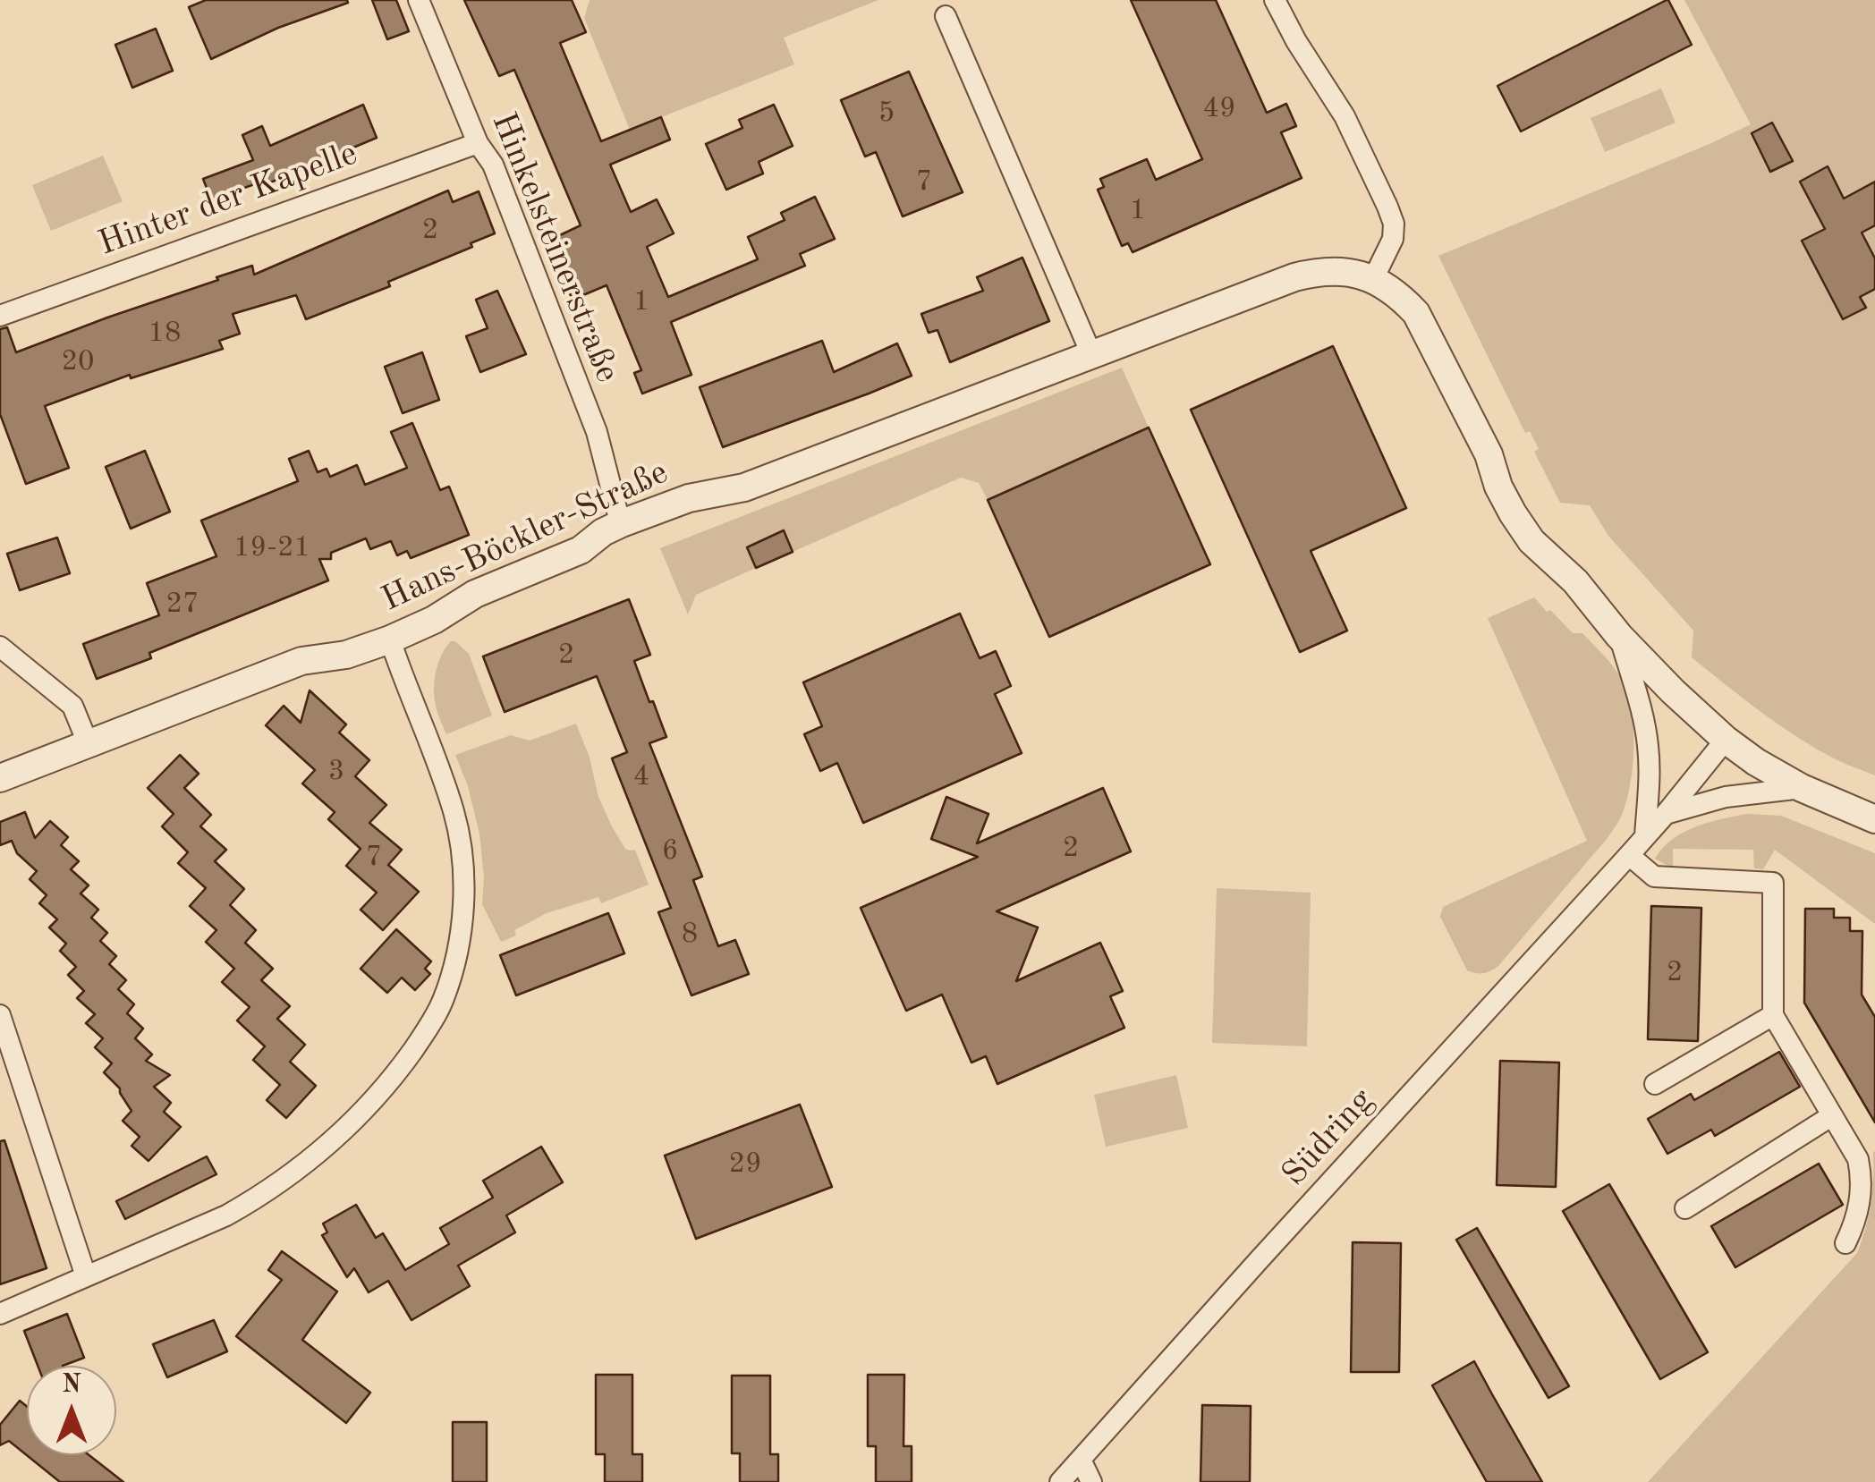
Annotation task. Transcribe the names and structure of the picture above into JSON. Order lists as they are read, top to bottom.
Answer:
{
  "streets": {
    "street": [
      "Hinter der Kapelle",
      "Hinkelsteinerstraße",
      "Hans-Böckler-Straße",
      "Südring"
    ]
  },
  "crossings": [
    ["Hinter der Kapelle", "Hinkelsteinerstraße"],
    ["Hinkelsteinerstraße", "Hans-Böckler-Straße"]
  ],
  "house_numbers": [
    "49",
    "5",
    "7",
    "1",
    "2",
    "1",
    "18",
    "20",
    "19-21",
    "27",
    "2",
    "3",
    "4",
    "2",
    "6",
    "7",
    "8",
    "2",
    "29"
  ],
  "north": "top"
}
